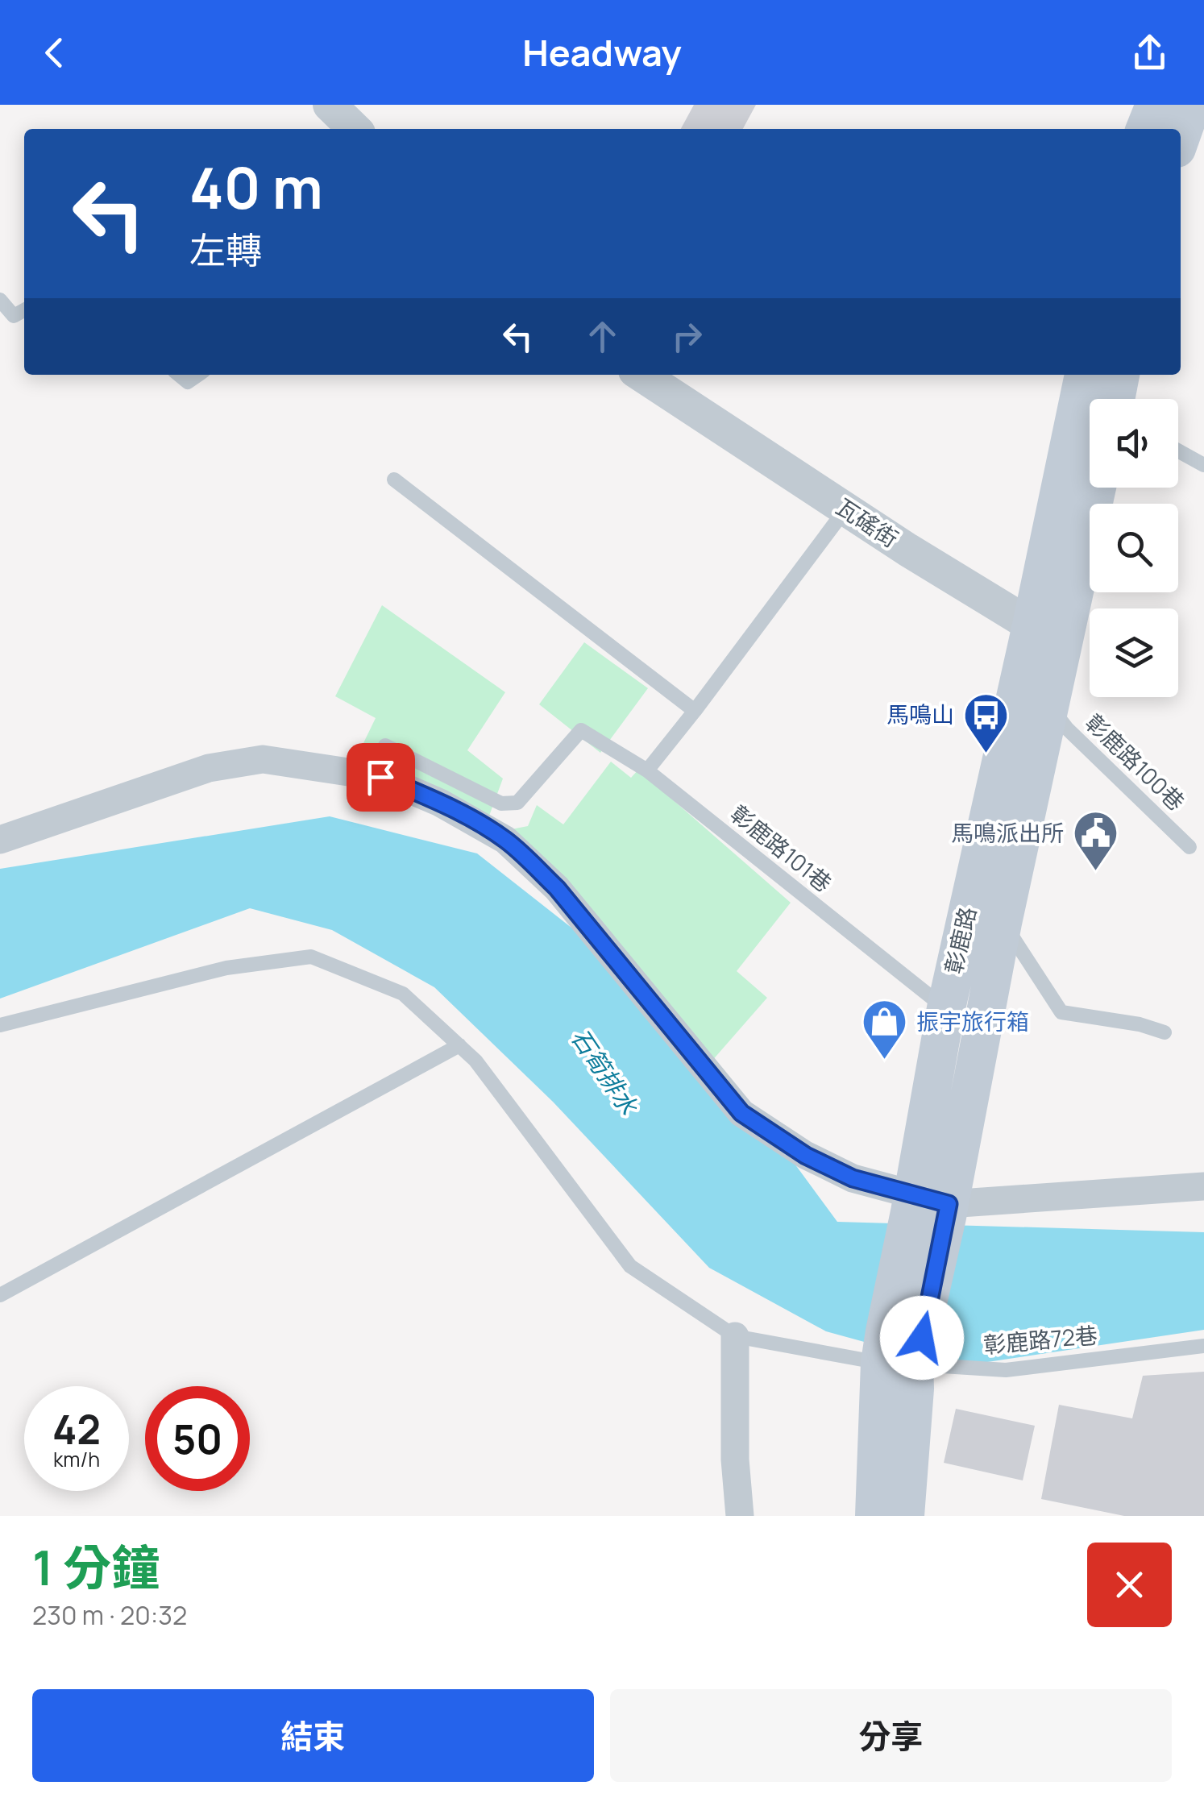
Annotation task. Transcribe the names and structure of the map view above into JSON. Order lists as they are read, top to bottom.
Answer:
{
  "streets": {
    "main road": ["彰鹿路"],
    "street": ["瓦磘街"],
    "lane": ["彰鹿路100巷", "彰鹿路101巷", "彰鹿路72巷"]
  },
  "crossings": [
    ["瓦磘街", "彰鹿路"],
    ["彰鹿路100巷", "彰鹿路"],
    ["彰鹿路101巷", "彰鹿路"],
    ["彰鹿路", "彰鹿路72巷"]
  ],
  "water": ["石筍排水"],
  "places": {
    "bus stop": ["馬鳴山"],
    "public building": ["馬鳴派出所"],
    "shop": ["振宇旅行箱"]
  },
  "page": {
    "header": "Headway",
    "turn": ["40 m", "左轉"],
    "speed": "42 km/h",
    "limit": "50",
    "heading": ["1 分鐘", "230 m · 20:32"],
    "buttons": ["結束", "分享"]
  }
}
